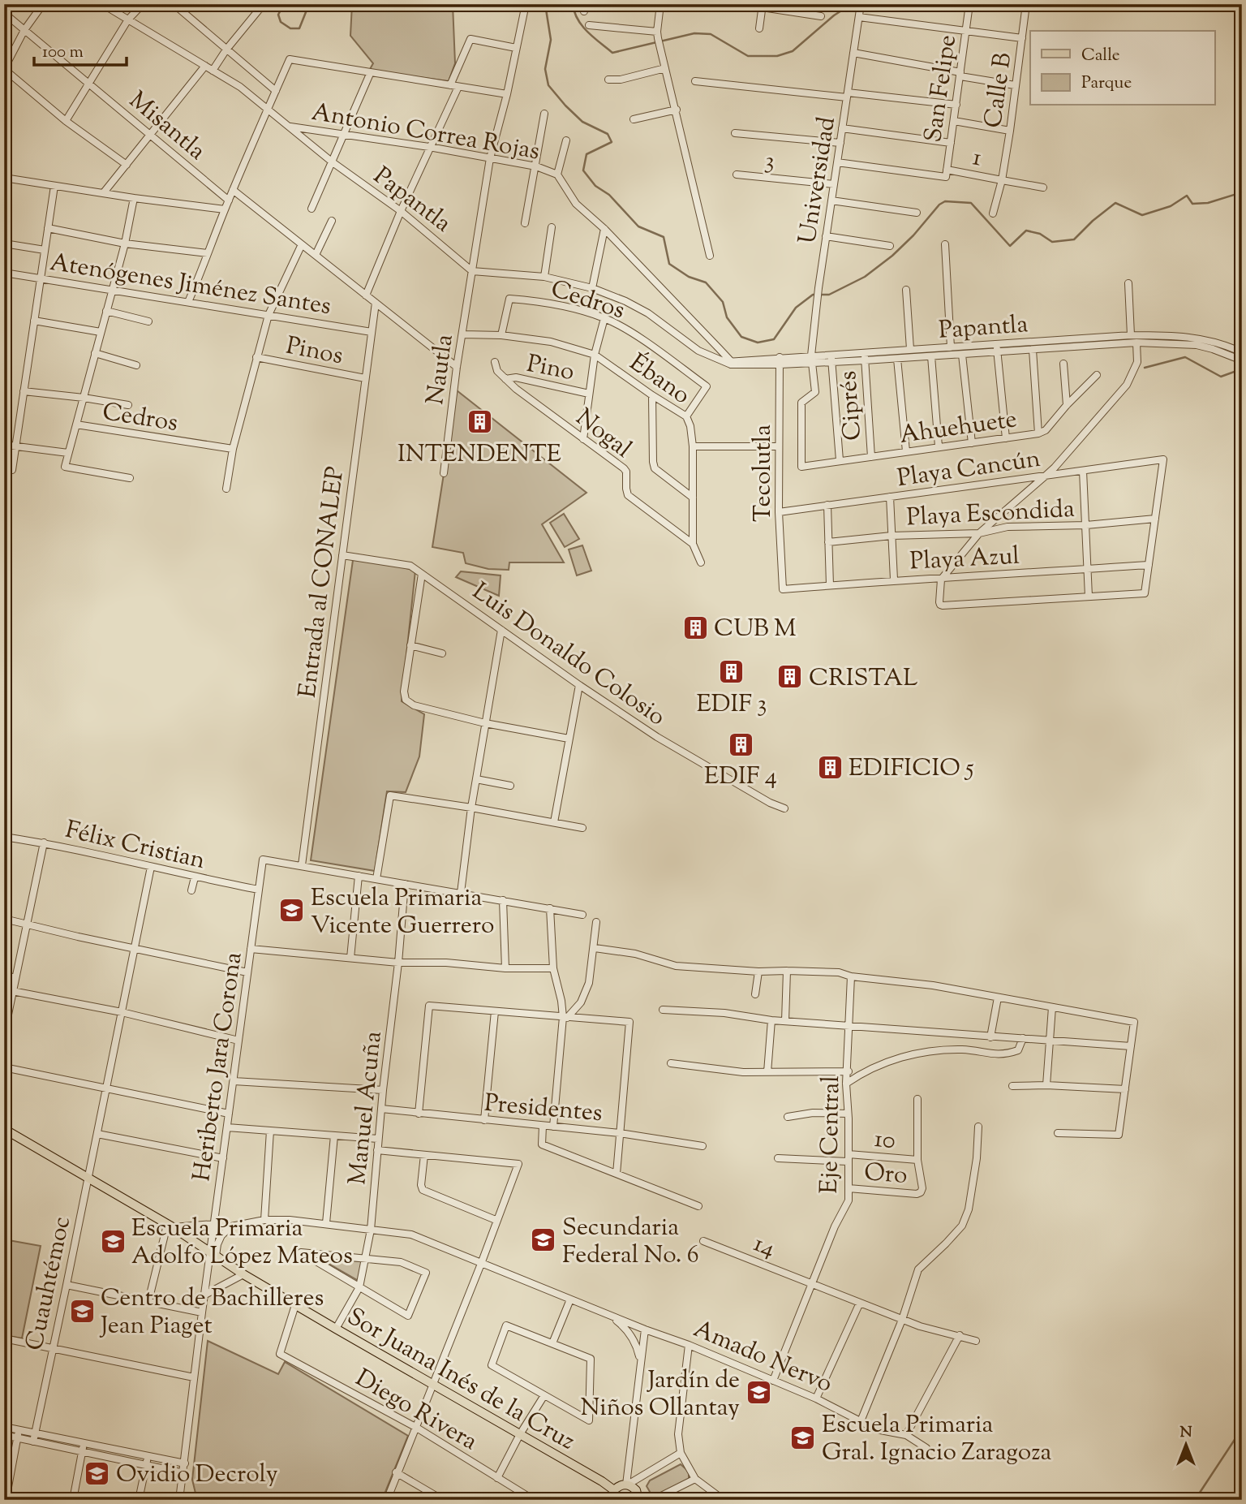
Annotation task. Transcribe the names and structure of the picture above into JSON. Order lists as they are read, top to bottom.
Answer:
{
  "streets": {
    "main road": ["Sor Juana Inés de la Cruz"],
    "street": [
      "San Felipe",
      "Calle B",
      "Misantla",
      "Antonio Correa Rojas",
      "1",
      "3",
      "Universidad",
      "Papantla",
      "Atenógenes Jiménez Santes",
      "Cedros",
      "Pinos",
      "Pino",
      "Nautla",
      "Ébano",
      "Ciprés",
      "Ahuehuete",
      "Nogal",
      "Playa Cancún",
      "Tecolutla",
      "Playa Escondida",
      "Playa Azul",
      "Entrada al CONALEP",
      "Luis Donaldo Colosio",
      "Félix Cristian",
      "Heriberto Jara Corona",
      "Presidentes",
      "Manuel Acuña",
      "Eje Central",
      "10",
      "Oro",
      "14",
      "Cuauhtémoc",
      "Amado Nervo",
      "Diego Rivera"
    ]
  },
  "crossings": [
    ["San Felipe", "1"],
    ["Calle B", "1"],
    ["Antonio Correa Rojas", "Papantla"],
    ["Antonio Correa Rojas", "Nautla"],
    ["1", "Universidad"],
    ["3", "Universidad"],
    ["Universidad", "Papantla"],
    ["Universidad", "Ahuehuete"],
    ["Papantla", "Nautla"],
    ["Papantla", "Ciprés"],
    ["Papantla", "Tecolutla"],
    ["Atenógenes Jiménez Santes", "Entrada al CONALEP"],
    ["Cedros", "Ébano"],
    ["Pinos", "Entrada al CONALEP"],
    ["Pino", "Nogal"],
    ["Nautla", "Ébano"],
    ["Ébano", "Nogal"],
    ["Ciprés", "Ahuehuete"],
    ["Playa Cancún", "Tecolutla"],
    ["Playa Cancún", "Playa Escondida"],
    ["Tecolutla", "Playa Azul"],
    ["Entrada al CONALEP", "Luis Donaldo Colosio"],
    ["Entrada al CONALEP", "Heriberto Jara Corona"],
    ["Félix Cristian", "Heriberto Jara Corona"],
    ["Félix Cristian", "Cuauhtémoc"],
    ["Heriberto Jara Corona", "Amado Nervo"],
    ["Heriberto Jara Corona", "Sor Juana Inés de la Cruz"],
    ["Presidentes", "Manuel Acuña"],
    ["Manuel Acuña", "Amado Nervo"],
    ["Manuel Acuña", "Sor Juana Inés de la Cruz"],
    ["Eje Central", "10"],
    ["Eje Central", "Oro"],
    ["Eje Central", "14"],
    ["Eje Central", "Amado Nervo"],
    ["10", "Oro"],
    ["Cuauhtémoc", "Sor Juana Inés de la Cruz"],
    ["Amado Nervo", "Sor Juana Inés de la Cruz"],
    ["Sor Juana Inés de la Cruz", "Diego Rivera"]
  ],
  "places": {
    "building": [
      "INTENDENTE",
      "CUB M",
      "EDIF 3",
      "CRISTAL",
      "EDIF 4",
      "EDIFICIO 5"
    ],
    "school or university": [
      "Escuela Primaria Vicente Guerrero",
      "Secundaria Federal No. 6",
      "Escuela Primaria Adolfo López Mateos",
      "Centro de Bachilleres Jean Piaget",
      "Jardín de Niños Ollantay",
      "Escuela Primaria Gral. Ignacio Zaragoza",
      "Ovidio Decroly"
    ]
  },
  "legend": ["Calle", "Parque"],
  "scale_bar": "100 m",
  "north": "top"
}
